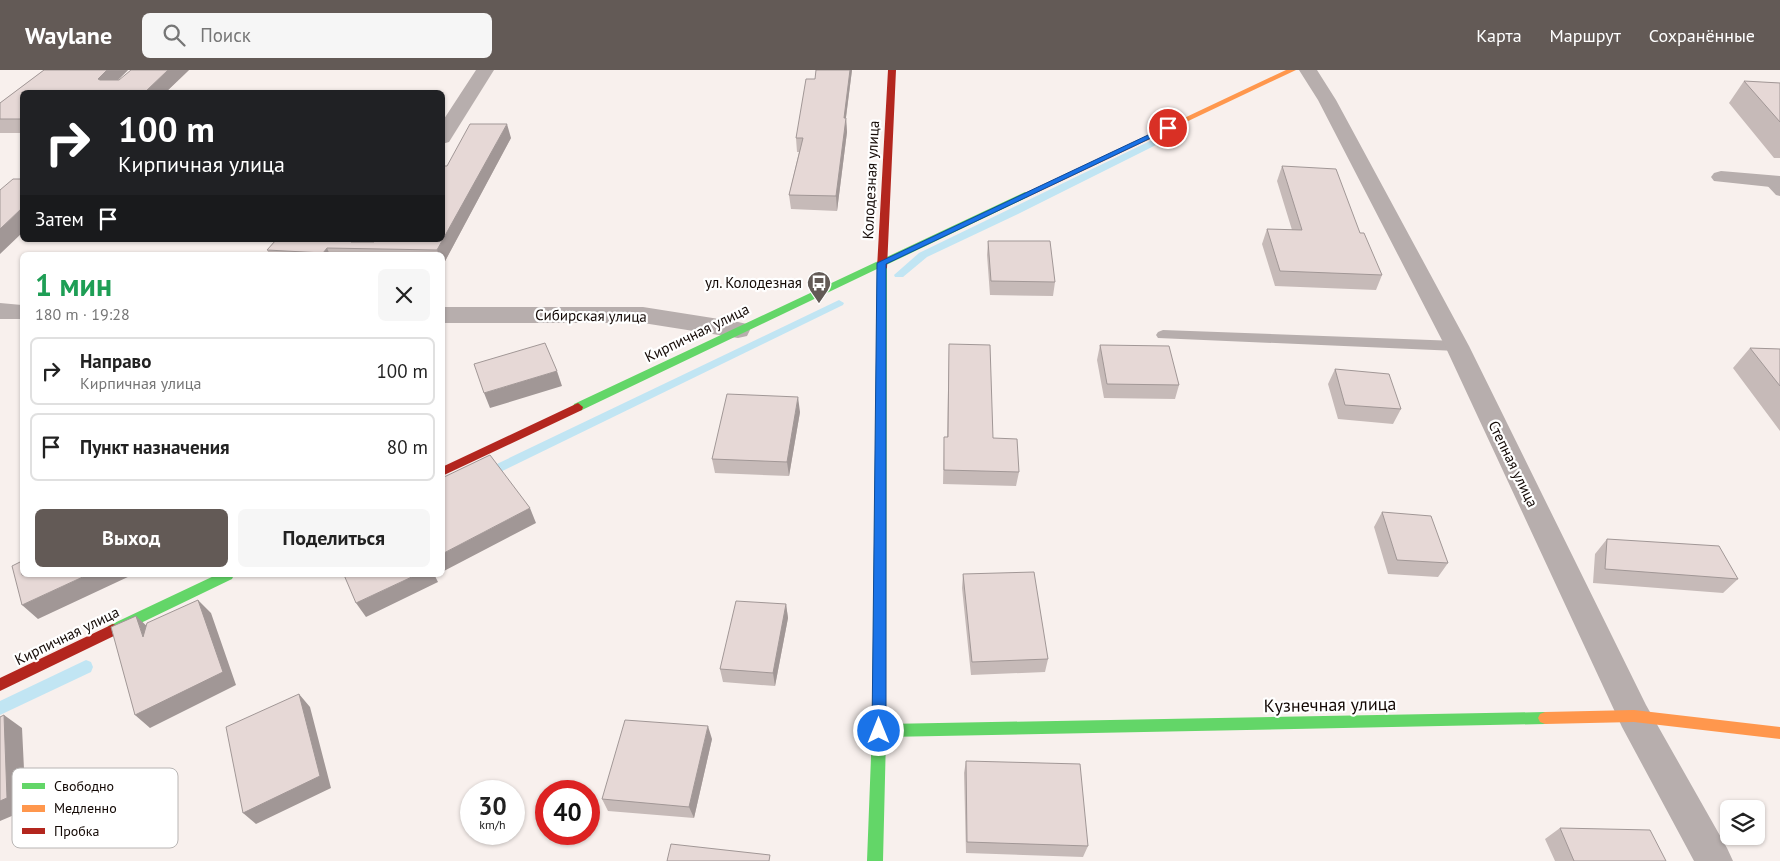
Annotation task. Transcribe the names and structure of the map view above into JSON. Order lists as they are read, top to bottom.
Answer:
{
  "streets": {
    "street": [
      "Колодезная улица",
      "Сибирская улица",
      "Кирпичная улица",
      "Степная улица",
      "Кузнечная улица"
    ]
  },
  "crossings": [
    ["Колодезная улица", "Кирпичная улица"],
    ["Колодезная улица", "Кузнечная улица"],
    ["Сибирская улица", "Кирпичная улица"],
    ["Степная улица", "Кузнечная улица"]
  ],
  "places": {
    "bus stop": ["ул. Колодезная"]
  },
  "legend": ["Свободно", "Медленно", "Пробка"],
  "page": {
    "header": "Waylane",
    "search": "Поиск",
    "nav": ["Карта", "Маршрут", "Сохранённые"],
    "turn": ["100 m", "Кирпичная улица"],
    "then": "Затем",
    "heading": ["1 мин", "180 m · 19:28"],
    "list": [
      {
        "name": "Направо",
        "note": "Кирпичная улица",
        "value": "100 m"
      },
      {
        "name": "Пункт назначения",
        "value": "80 m"
      }
    ],
    "buttons": ["Выход", "Поделиться"],
    "speed": "30 km/h",
    "limit": "40"
  }
}
